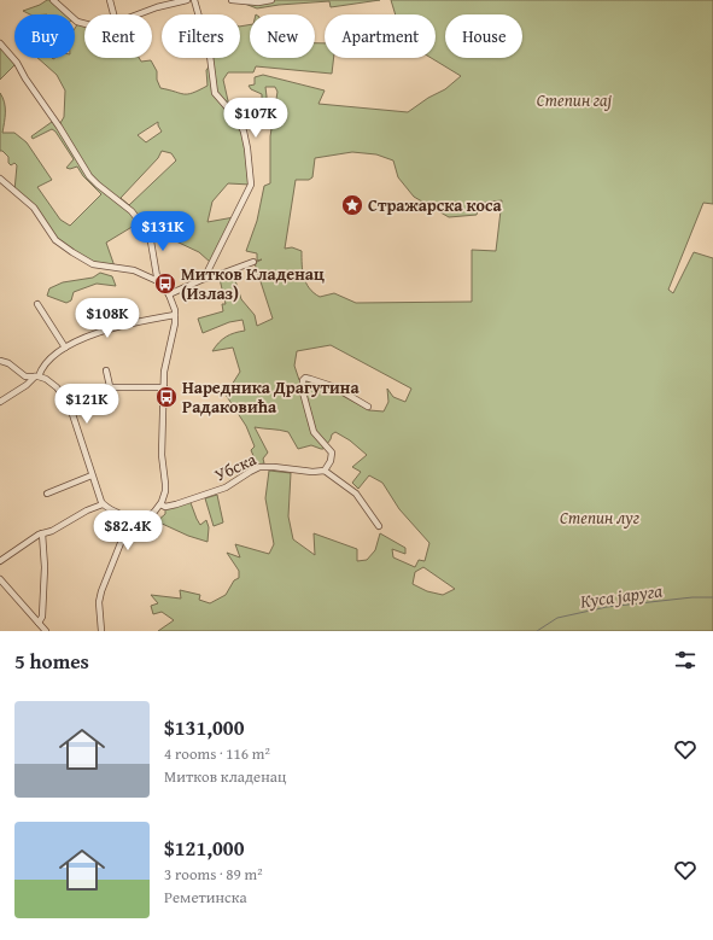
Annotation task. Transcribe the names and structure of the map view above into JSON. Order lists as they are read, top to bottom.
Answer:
{
  "streets": {
    "street": ["Убска"]
  },
  "water": ["Куса јаруга"],
  "parks": ["Степин гај", "Степин луг"],
  "places": {
    "place": ["Стражарска коса"],
    "bus stop": ["Митков Кладенац (Излаз)", "Наредника Драгутина Радаковића"]
  },
  "page": {
    "chip": [
      "Buy",
      "Rent",
      "Filters",
      "New",
      "Apartment",
      "House"
    ],
    "price": [
      "$107K",
      "$131K",
      "$108K",
      "$121K",
      "$82.4K"
    ],
    "heading": "5 homes",
    "list": [
      {
        "name": "$131,000",
        "note": "4 rooms · 116 m² · Митков кладенац"
      },
      {
        "name": "$121,000",
        "note": "3 rooms · 89 m² · Реметинска"
      }
    ]
  }
}
